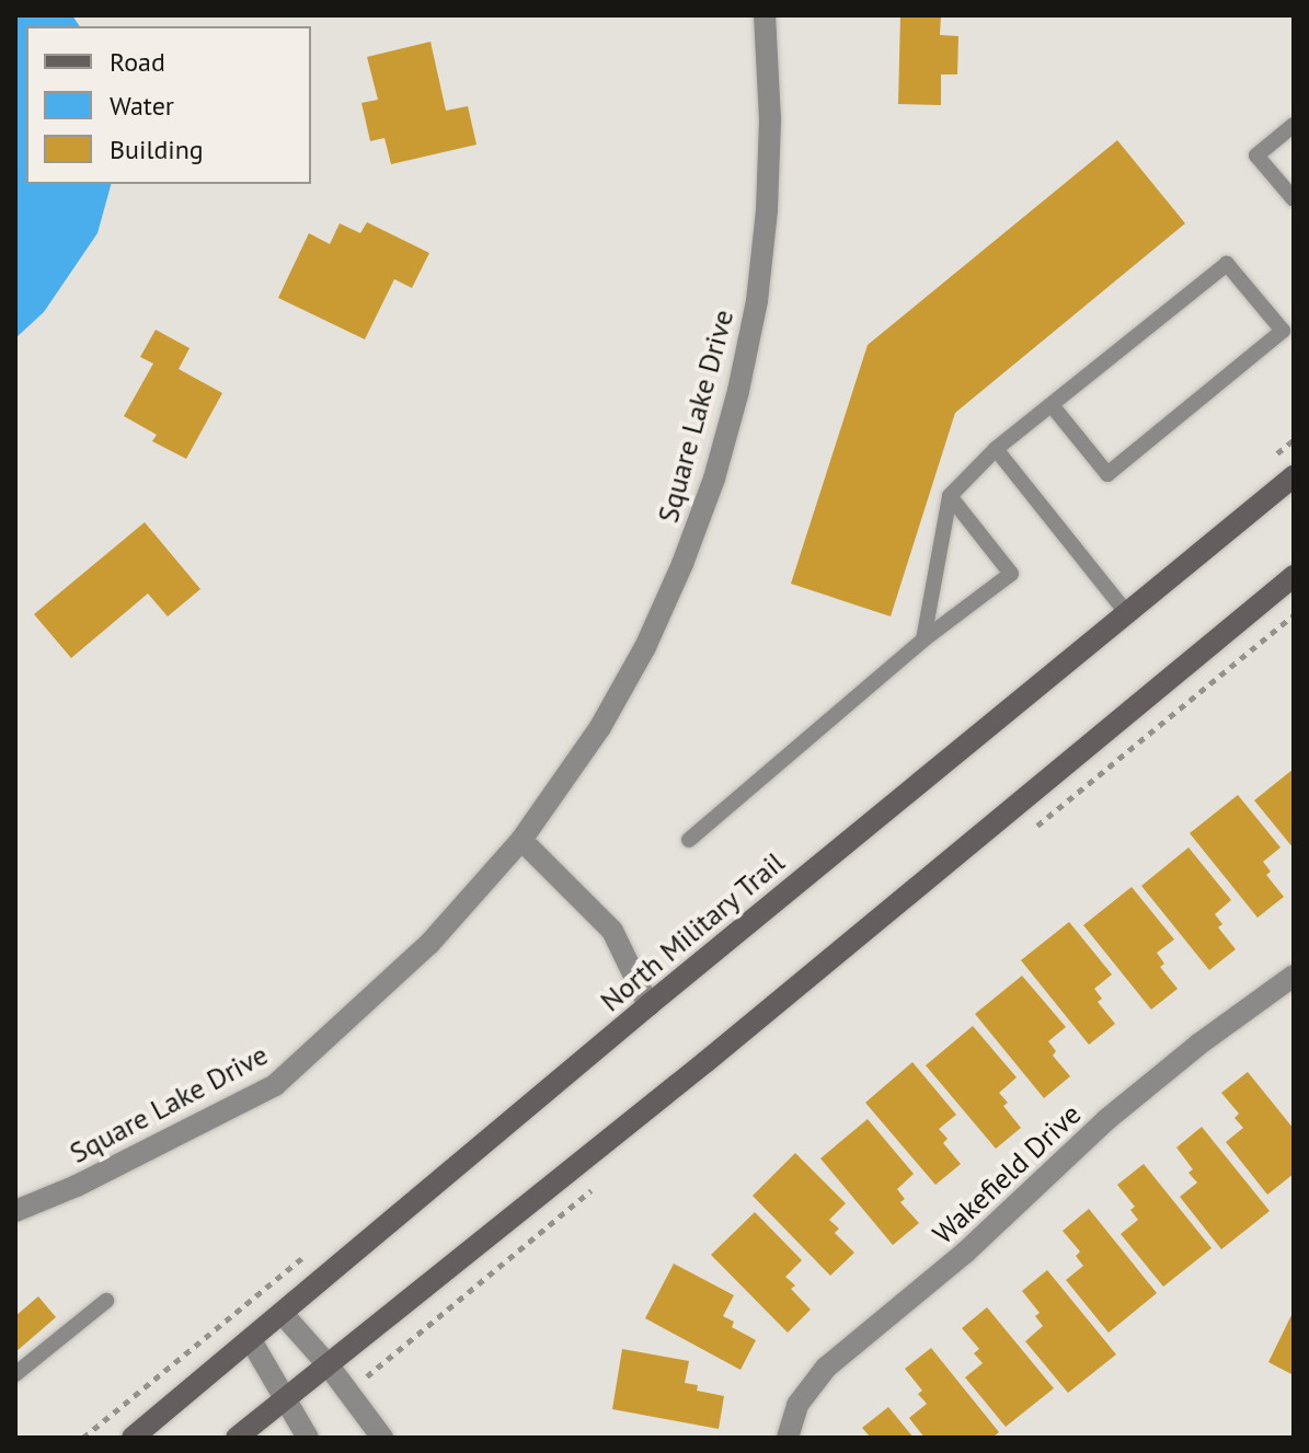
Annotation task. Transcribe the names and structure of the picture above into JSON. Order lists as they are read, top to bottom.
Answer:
{
  "streets": {
    "main road": ["North Military Trail"],
    "street": ["Square Lake Drive", "Wakefield Drive"]
  },
  "legend": ["Road", "Water", "Building"]
}
